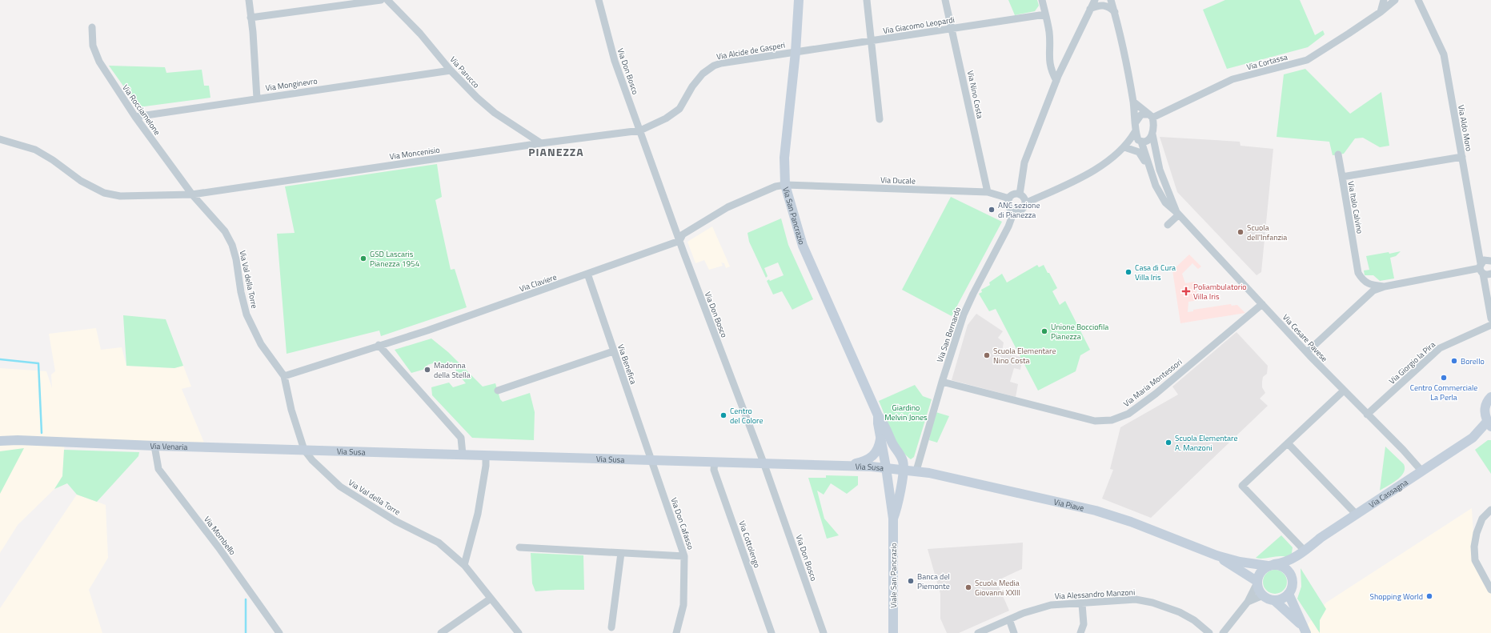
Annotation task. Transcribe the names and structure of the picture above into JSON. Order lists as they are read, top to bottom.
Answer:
{
  "streets": {
    "main road": [
      "Via San Pancrazio",
      "Via Venaria",
      "Via Susa",
      "Via Cassagna",
      "Via Piave",
      "Viale San Pancrazio"
    ],
    "street": [
      "Via Giacomo Leopardi",
      "Via Alcide de Gasperi",
      "Via Cortassa",
      "Via Don Bosco",
      "Via Parucco",
      "Via Monginevro",
      "Via Nino Costa",
      "Via Rocciamelone",
      "Via Aldo Moro",
      "Via Moncenisio",
      "Via Ducale",
      "Via Italo Calvino",
      "Via Val della Torre",
      "Via Claviere",
      "Via San Bernardo",
      "Via Cesare Pavese",
      "Via Giorgio la Pira",
      "Via Benefica",
      "Via Maria Montessori",
      "Via Don Cafasso",
      "Via Mombello",
      "Via Cottolengo",
      "Via Alessandro Manzoni"
    ]
  },
  "crossings": [
    ["Via Giacomo Leopardi", "Via Alcide de Gasperi"],
    ["Via Giacomo Leopardi", "Via Nino Costa"],
    ["Via Giacomo Leopardi", "Via San Pancrazio"],
    ["Via Alcide de Gasperi", "Via Don Bosco"],
    ["Via Alcide de Gasperi", "Via Moncenisio"],
    ["Via Alcide de Gasperi", "Via San Pancrazio"],
    ["Via Cortassa", "Via Cesare Pavese"],
    ["Via Don Bosco", "Via Moncenisio"],
    ["Via Don Bosco", "Via Claviere"],
    ["Via Don Bosco", "Via Susa"],
    ["Via Parucco", "Via Monginevro"],
    ["Via Parucco", "Via Moncenisio"],
    ["Via Monginevro", "Via Rocciamelone"],
    ["Via Nino Costa", "Via Ducale"],
    ["Via Rocciamelone", "Via Moncenisio"],
    ["Via Rocciamelone", "Via Val della Torre"],
    ["Via Aldo Moro", "Via Italo Calvino"],
    ["Via Moncenisio", "Via Val della Torre"],
    ["Via Ducale", "Via San Pancrazio"],
    ["Via Ducale", "Via Claviere"],
    ["Via Ducale", "Via San Bernardo"],
    ["Via San Pancrazio", "Via Claviere"],
    ["Via San Pancrazio", "Viale San Pancrazio"],
    ["Via Val della Torre", "Via Claviere"],
    ["Via Val della Torre", "Via Venaria"],
    ["Via Val della Torre", "Via Susa"],
    ["Via Claviere", "Via Benefica"],
    ["Via San Bernardo", "Via Maria Montessori"],
    ["Via San Bernardo", "Via Susa"],
    ["Via San Bernardo", "Via Piave"],
    ["Via Cesare Pavese", "Via Giorgio la Pira"],
    ["Via Cesare Pavese", "Via Maria Montessori"],
    ["Via Cesare Pavese", "Via Cassagna"],
    ["Via Benefica", "Via Susa"],
    ["Via Benefica", "Via Don Cafasso"],
    ["Via Venaria", "Via Susa"],
    ["Via Venaria", "Via Mombello"],
    ["Via Susa", "Via Piave"],
    ["Via Susa", "Via Don Cafasso"],
    ["Via Susa", "Via Cottolengo"],
    ["Via Susa", "Viale San Pancrazio"],
    ["Via Cassagna", "Via Piave"]
  ],
  "districts": ["PIANEZZA"],
  "parks": ["Giardino Melvin Jones"],
  "places": {
    "other": [
      "ANC sezione di Pianezza",
      "Scuola dell'Infanzia",
      "GSD Lascaris Pianezza 1954",
      "Casa di Cura Villa Iris",
      "Unione Bocciofila Pianezza",
      "Scuola Elementare Nino Costa",
      "Borello",
      "Madonna della Stella",
      "Centro Commerciale La Perla",
      "Centro del Colore",
      "Scuola Elementare A. Manzoni",
      "Banca del Piemonte",
      "Scuola Media Giovanni XXIII",
      "Shopping World"
    ],
    "health": ["Poliambulatorio Villa Iris"]
  }
}
